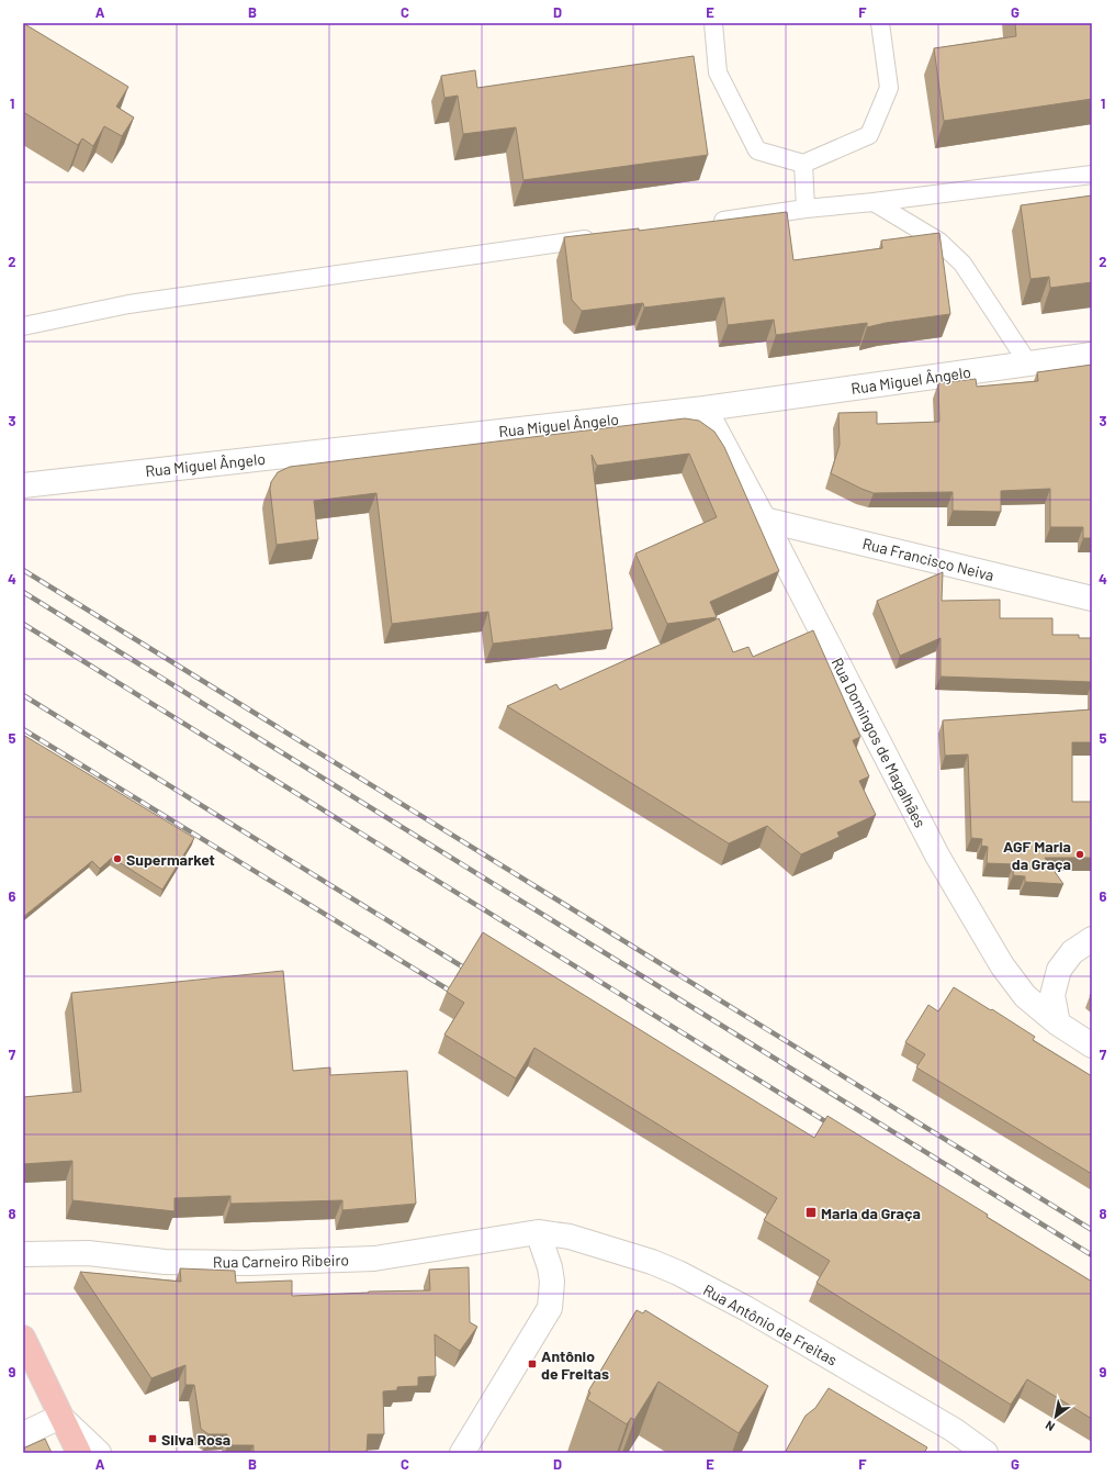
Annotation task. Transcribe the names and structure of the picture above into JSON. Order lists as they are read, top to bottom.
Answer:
{
  "streets": {
    "street": [
      "Rua Miguel Ângelo",
      "Rua Francisco Neiva",
      "Rua Domingos de Magalhães",
      "Rua Carneiro Ribeiro",
      "Rua Antônio de Freitas"
    ]
  },
  "crossings": [
    ["Rua Miguel Ângelo", "Rua Domingos de Magalhães"],
    ["Rua Francisco Neiva", "Rua Domingos de Magalhães"],
    ["Rua Carneiro Ribeiro", "Rua Antônio de Freitas"]
  ],
  "places": {
    "other": ["AGF Maria da Graça", "Supermarket"],
    "transit": ["Maria da Graça", "Antônio de Freitas", "Silva Rosa"]
  },
  "north": "bottom left",
  "grid": {
    "columns": [
      "A",
      "B",
      "C",
      "D",
      "E",
      "F",
      "G"
    ],
    "rows": [
      "1",
      "2",
      "3",
      "4",
      "5",
      "6",
      "7",
      "8",
      "9"
    ]
  }
}
